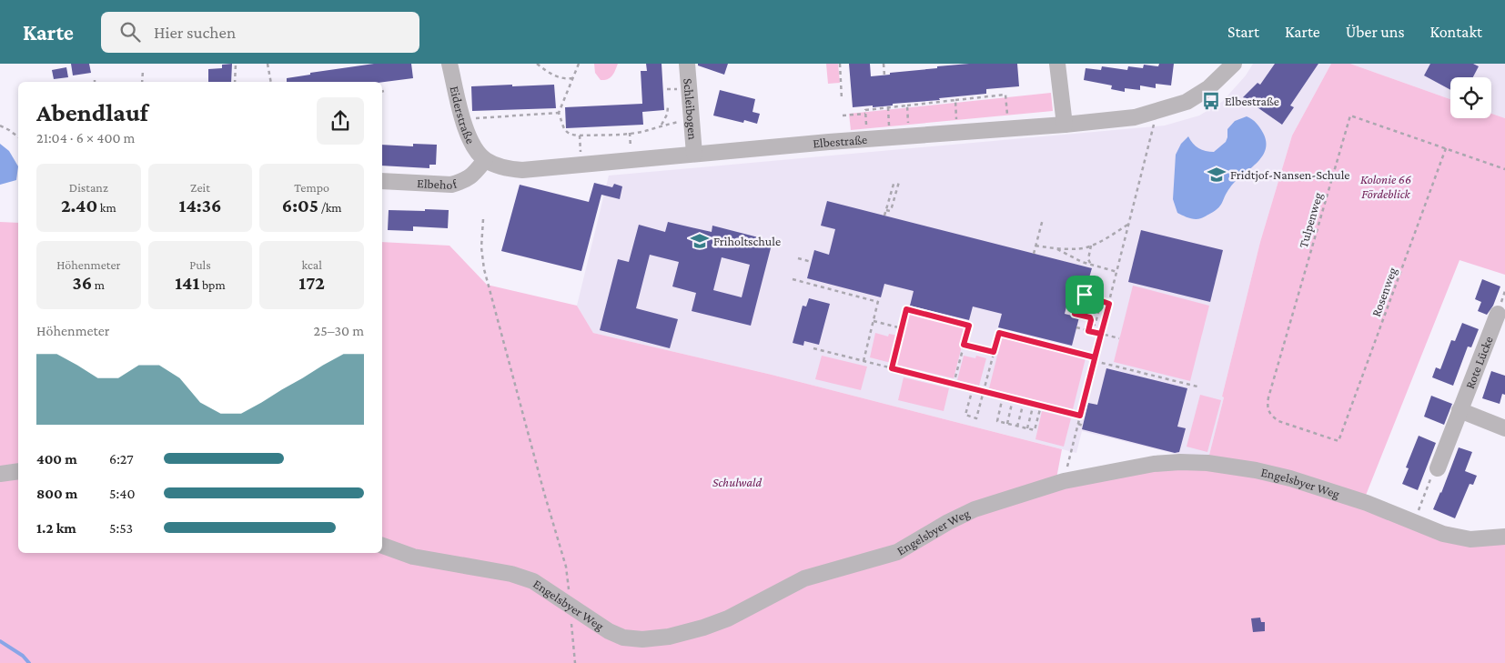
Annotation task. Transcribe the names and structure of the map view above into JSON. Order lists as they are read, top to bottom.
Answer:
{
  "streets": {
    "street": [
      "Schleibogen",
      "Eiderstraße",
      "Elbestraße",
      "Elbehof",
      "Rote Lücke",
      "Engelsbyer Weg"
    ],
    "path": ["Tulpenweg", "Rosenweg"]
  },
  "crossings": [
    ["Schleibogen", "Elbestraße"],
    ["Eiderstraße", "Elbestraße"],
    ["Eiderstraße", "Elbehof"],
    ["Elbestraße", "Elbehof"],
    ["Tulpenweg", "Rosenweg"]
  ],
  "parks": ["Kolonie 66 Fördeblick", "Schulwald"],
  "places": {
    "bus stop": ["Elbestraße"],
    "school or university": ["Fridtjof-Nansen-Schule", "Friholtschule"]
  },
  "page": {
    "header": "Karte",
    "search": "Hier suchen",
    "nav": [
      "Start",
      "Karte",
      "Über uns",
      "Kontakt"
    ],
    "heading": ["Abendlauf", "21:04 · 6 × 400 m"],
    "stats": [
      ["Distanz", "2.40 km"],
      ["Zeit", "14:36"],
      ["Tempo", "6:05 /km"],
      ["Höhenmeter", "36 m"],
      ["Puls", "141 bpm"],
      ["kcal", "172"]
    ],
    "chart": ["Höhenmeter", "25–30 m"],
    "list": [
      {
        "name": "400 m",
        "note": "6:27"
      },
      {
        "name": "800 m",
        "note": "5:40"
      },
      {
        "name": "1.2 km",
        "note": "5:53"
      }
    ]
  }
}
